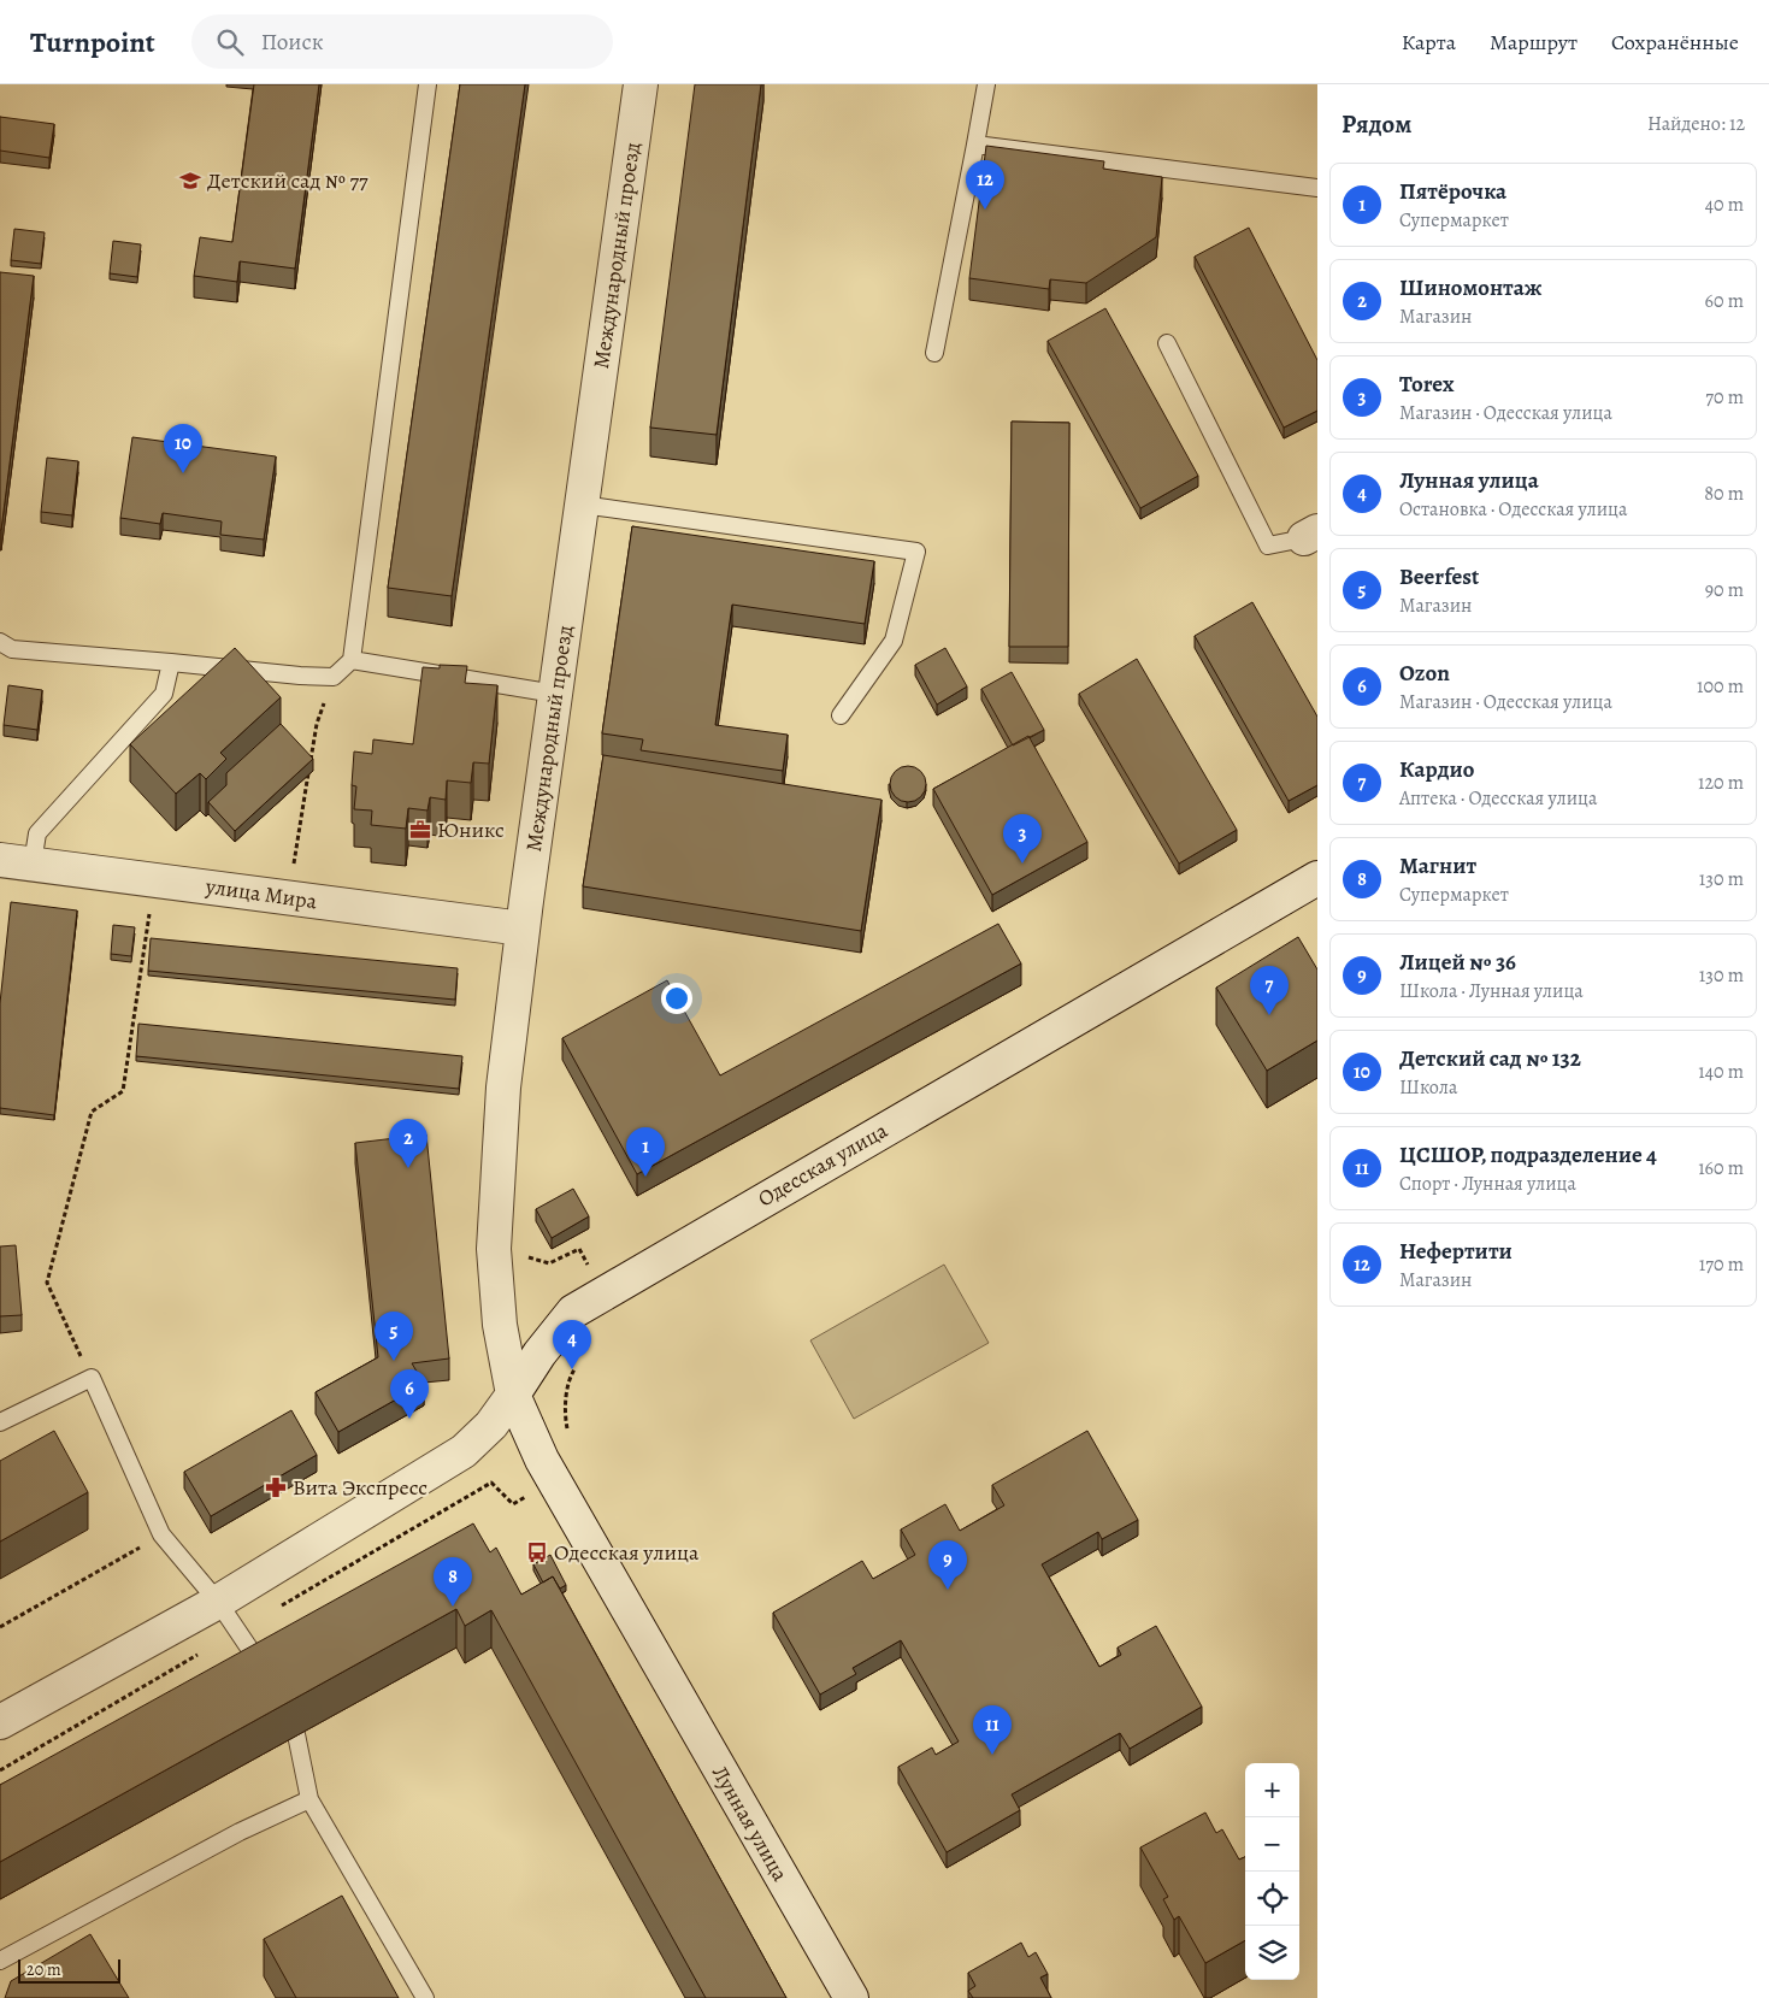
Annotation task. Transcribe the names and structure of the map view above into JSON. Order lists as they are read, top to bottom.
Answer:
{
  "streets": {
    "street": [
      "Международный проезд",
      "улица Мира",
      "Одесская улица",
      "Лунная улица"
    ]
  },
  "crossings": [
    ["Международный проезд", "улица Мира"],
    ["Международный проезд", "Одесская улица"],
    ["Международный проезд", "Лунная улица"],
    ["Одесская улица", "Лунная улица"]
  ],
  "places": {
    "school or university": ["Детский сад № 77"],
    "office": ["Юникс"],
    "pharmacy": ["Вита Экспресс"],
    "bus stop": ["Одесская улица"]
  },
  "scale_bar": "20 m",
  "page": {
    "header": "Turnpoint",
    "search": "Поиск",
    "nav": ["Карта", "Маршрут", "Сохранённые"],
    "heading": ["Рядом", "Найдено: 12"],
    "pins": [
      "12",
      "10",
      "3",
      "7",
      "2",
      "1",
      "5",
      "4",
      "6",
      "9",
      "8",
      "11"
    ],
    "list": [
      {
        "mark": "1",
        "name": "Пятёрочка",
        "note": "Супермаркет",
        "value": "40 m"
      },
      {
        "mark": "2",
        "name": "Шиномонтаж",
        "note": "Магазин",
        "value": "60 m"
      },
      {
        "mark": "3",
        "name": "Torex",
        "note": "Магазин · Одесская улица",
        "value": "70 m"
      },
      {
        "mark": "4",
        "name": "Лунная улица",
        "note": "Остановка · Одесская улица",
        "value": "80 m"
      },
      {
        "mark": "5",
        "name": "Beerfest",
        "note": "Магазин",
        "value": "90 m"
      },
      {
        "mark": "6",
        "name": "Ozon",
        "note": "Магазин · Одесская улица",
        "value": "100 m"
      },
      {
        "mark": "7",
        "name": "Кардио",
        "note": "Аптека · Одесская улица",
        "value": "120 m"
      },
      {
        "mark": "8",
        "name": "Магнит",
        "note": "Супермаркет",
        "value": "130 m"
      },
      {
        "mark": "9",
        "name": "Лицей № 36",
        "note": "Школа · Лунная улица",
        "value": "130 m"
      },
      {
        "mark": "10",
        "name": "Детский сад № 132",
        "note": "Школа",
        "value": "140 m"
      },
      {
        "mark": "11",
        "name": "ЦСШОР, подразделение 4",
        "note": "Спорт · Лунная улица",
        "value": "160 m"
      },
      {
        "mark": "12",
        "name": "Нефертити",
        "note": "Магазин",
        "value": "170 m"
      }
    ],
    "map_buttons": ["+", "−"],
    "scale": "20 m"
  }
}
